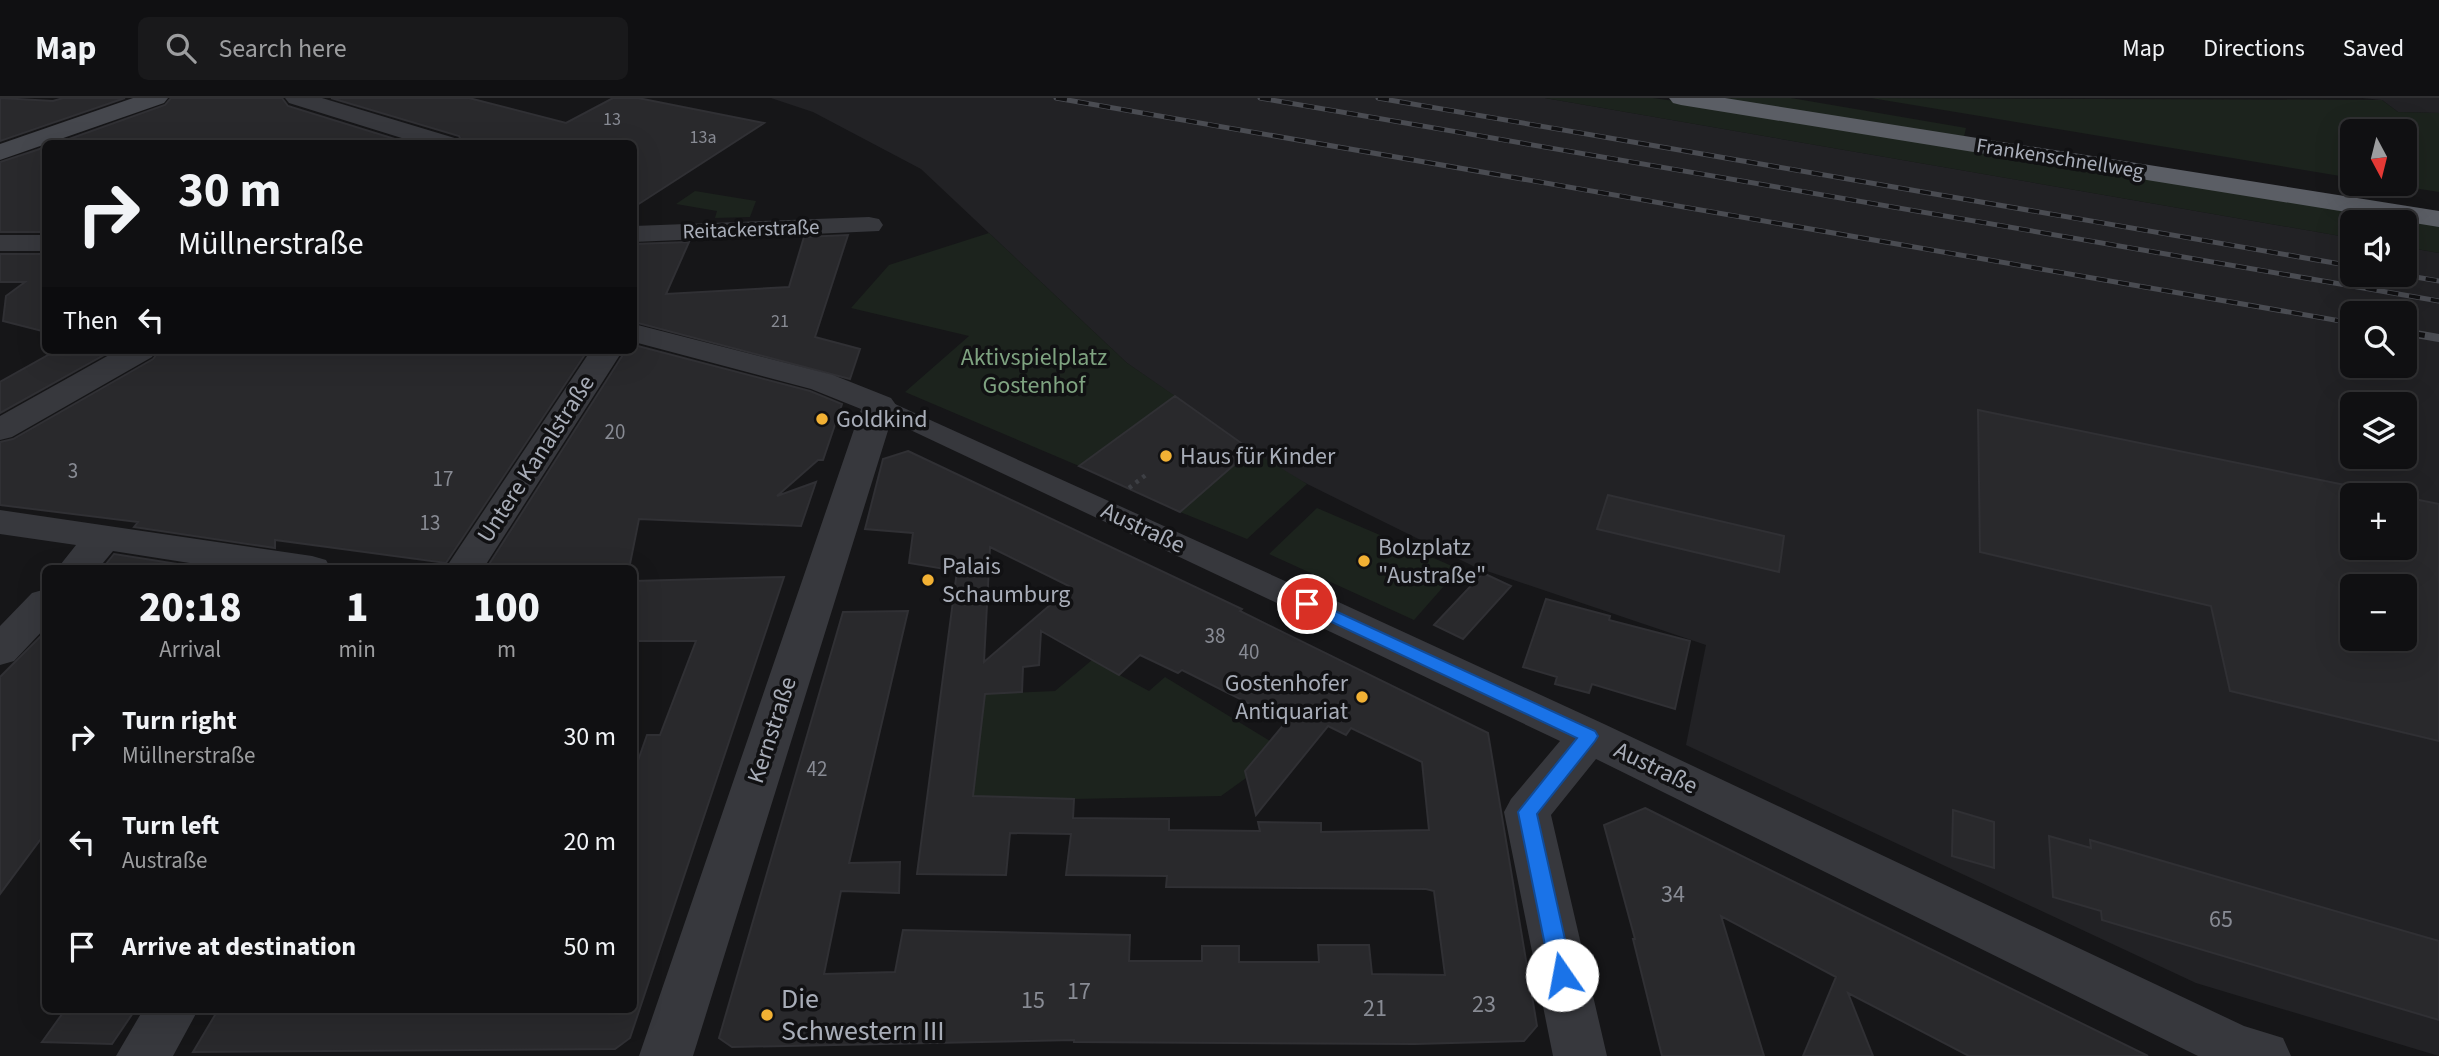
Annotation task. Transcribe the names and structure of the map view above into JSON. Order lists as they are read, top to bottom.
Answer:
{
  "streets": {
    "highway": ["Frankenschnellweg"],
    "street": [
      "Reitackerstraße",
      "Untere Kanalstraße",
      "Austraße",
      "Kernstraße"
    ]
  },
  "crossings": [
    ["Austraße", "Kernstraße"]
  ],
  "parks": ["Aktivspielplatz Gostenhof"],
  "places": [
    "Goldkind",
    "Haus für Kinder",
    "Bolzplatz \"Austraße\"",
    "Palais Schaumburg",
    "Gostenhofer Antiquariat",
    "Die Schwestern III"
  ],
  "house_numbers": [
    "13",
    "13a",
    "21",
    "20",
    "3",
    "17",
    "13",
    "38",
    "40",
    "42",
    "34",
    "65",
    "17",
    "15",
    "23",
    "21"
  ],
  "north": "bottom",
  "page": {
    "header": "Map",
    "search": "Search here",
    "nav": ["Map", "Directions", "Saved"],
    "map_buttons": ["+", "−"],
    "turn": ["30 m", "Müllnerstraße"],
    "then": "Then",
    "eta": [
      "20:18",
      "Arrival",
      "1",
      "min",
      "100",
      "m"
    ],
    "list": [
      {
        "name": "Turn right",
        "note": "Müllnerstraße",
        "value": "30 m"
      },
      {
        "name": "Turn left",
        "note": "Austraße",
        "value": "20 m"
      },
      {
        "name": "Arrive at destination",
        "value": "50 m"
      }
    ]
  }
}
